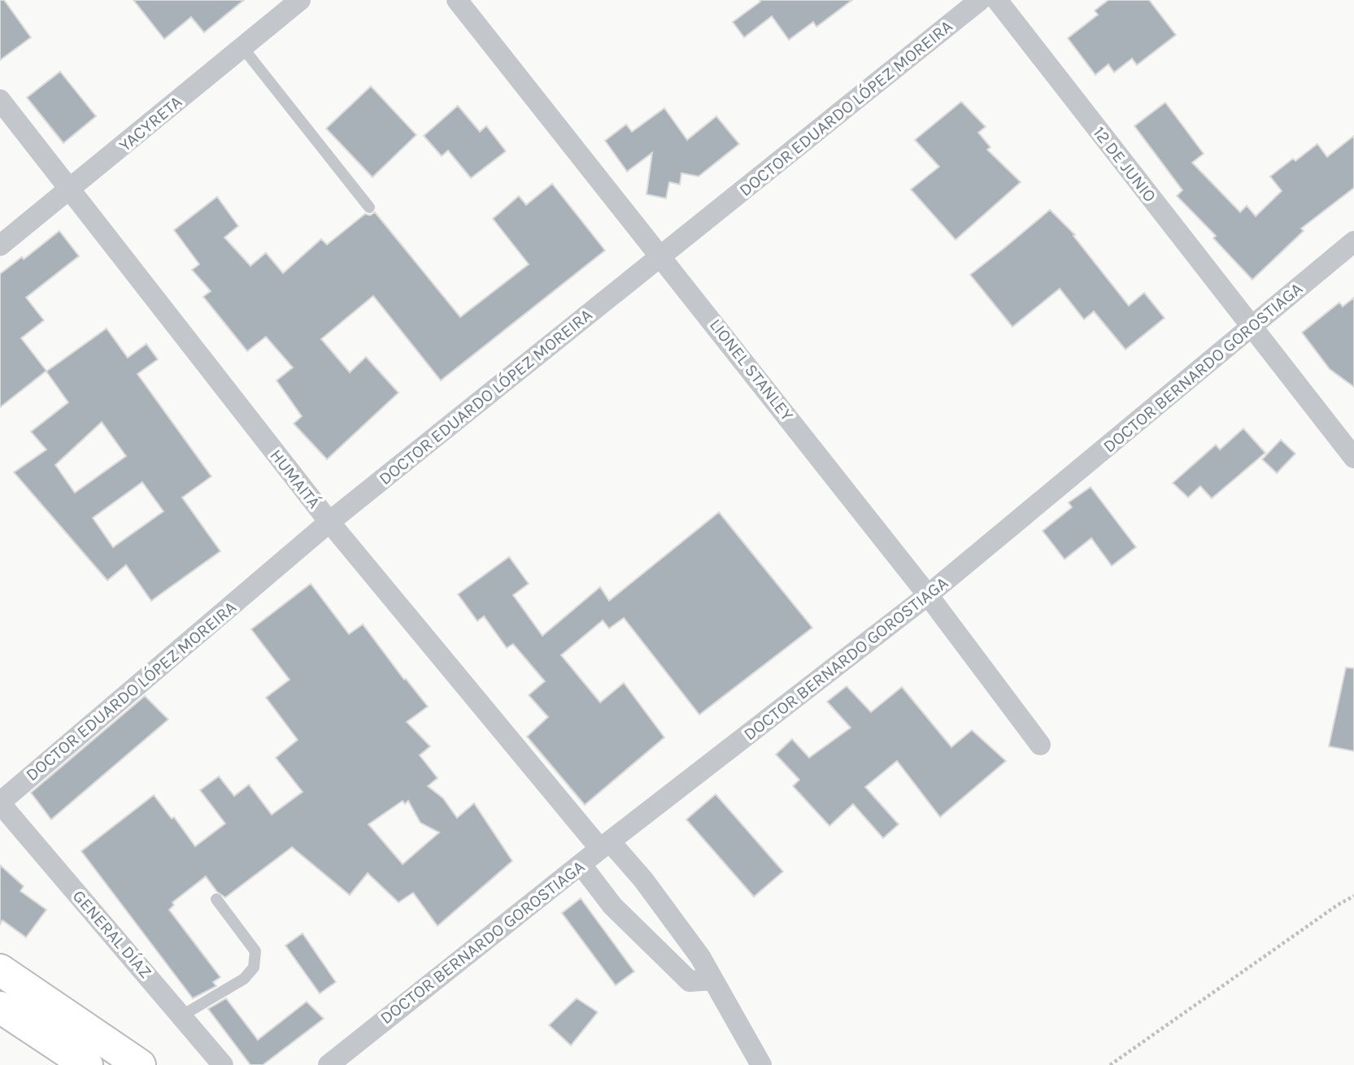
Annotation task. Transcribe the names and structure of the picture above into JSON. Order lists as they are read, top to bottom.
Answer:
{
  "streets": {
    "street": [
      "DOCTOR EDUARDO LÓPEZ MOREIRA",
      "YACYRETA",
      "12 DE JUNIO",
      "DOCTOR BERNARDO GOROSTIAGA",
      "LIONEL STANLEY",
      "HUMAITÁ",
      "GENERAL DÍAZ"
    ]
  },
  "crossings": [
    ["DOCTOR EDUARDO LÓPEZ MOREIRA", "LIONEL STANLEY"],
    ["DOCTOR EDUARDO LÓPEZ MOREIRA", "HUMAITÁ"],
    ["DOCTOR EDUARDO LÓPEZ MOREIRA", "GENERAL DÍAZ"],
    ["YACYRETA", "HUMAITÁ"],
    ["12 DE JUNIO", "DOCTOR BERNARDO GOROSTIAGA"],
    ["DOCTOR BERNARDO GOROSTIAGA", "LIONEL STANLEY"],
    ["DOCTOR BERNARDO GOROSTIAGA", "HUMAITÁ"]
  ]
}
